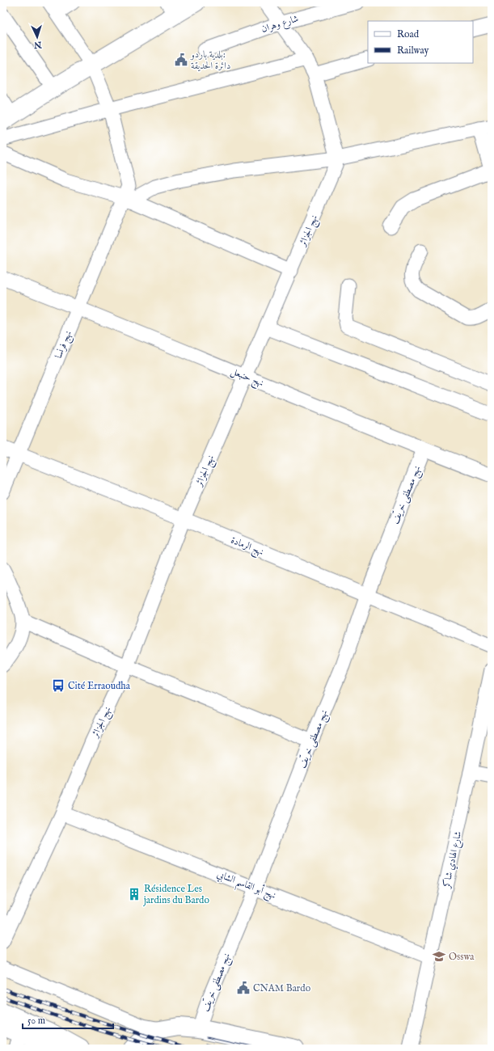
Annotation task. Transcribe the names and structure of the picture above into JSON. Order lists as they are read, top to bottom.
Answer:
{
  "streets": {
    "street": [
      "شارع وهران",
      "نهج الجزائر",
      "نهج فرنسا",
      "نهج حنبعل",
      "نهج مصطفى خريّف",
      "نهج الرمادة",
      "شارع الهادي شاكر",
      "نهج أبو القاسم الشابي"
    ]
  },
  "crossings": [
    ["نهج الجزائر", "نهج حنبعل"],
    ["نهج الجزائر", "نهج الرمادة"],
    ["نهج الجزائر", "نهج أبو القاسم الشابي"],
    ["نهج فرنسا", "نهج حنبعل"],
    ["نهج فرنسا", "نهج الرمادة"],
    ["نهج حنبعل", "نهج مصطفى خريّف"],
    ["نهج مصطفى خريّف", "نهج الرمادة"],
    ["نهج مصطفى خريّف", "نهج أبو القاسم الشابي"],
    ["شارع الهادي شاكر", "نهج أبو القاسم الشابي"]
  ],
  "places": {
    "public building": ["بلدية باردو: دائرة الحديقة", "CNAM Bardo"],
    "bus stop": ["Cité Erraoudha"],
    "building": ["Résidence Les jardins du Bardo"],
    "school or university": ["Osswa"]
  },
  "legend": ["Road", "Railway"],
  "scale_bar": "50 m",
  "north": "bottom"
}
